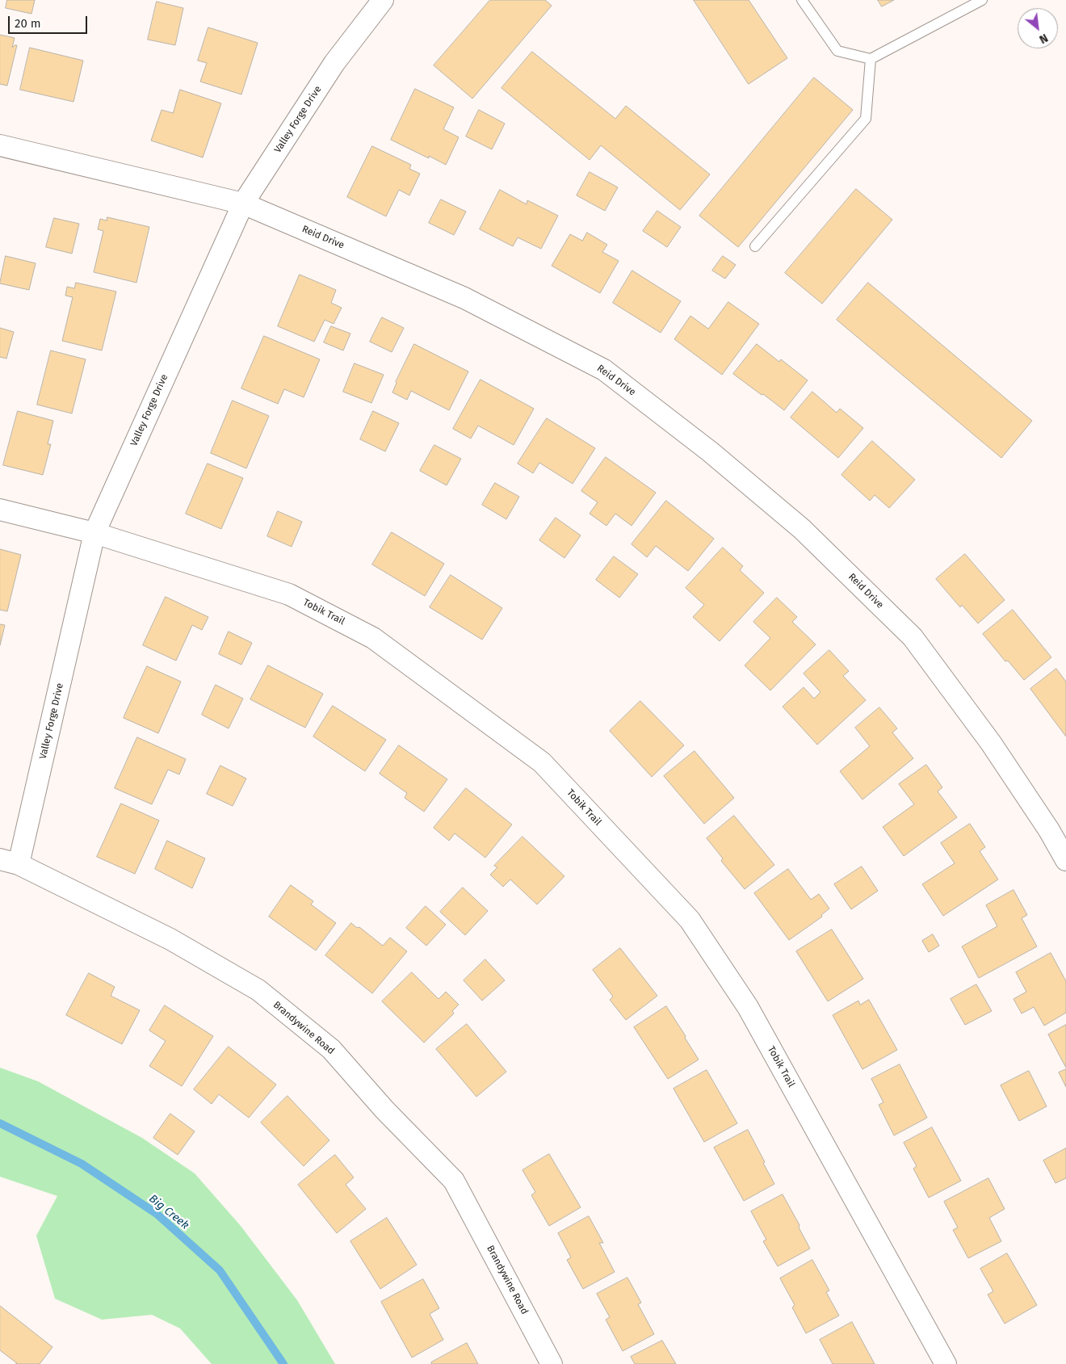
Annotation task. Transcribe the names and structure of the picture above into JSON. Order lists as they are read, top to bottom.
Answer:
{
  "streets": {
    "street": [
      "Valley Forge Drive",
      "Reid Drive",
      "Tobik Trail",
      "Brandywine Road"
    ]
  },
  "crossings": [
    ["Valley Forge Drive", "Reid Drive"],
    ["Valley Forge Drive", "Tobik Trail"],
    ["Valley Forge Drive", "Brandywine Road"]
  ],
  "water": ["Big Creek"],
  "scale_bar": "20 m",
  "north": "bottom right"
}
